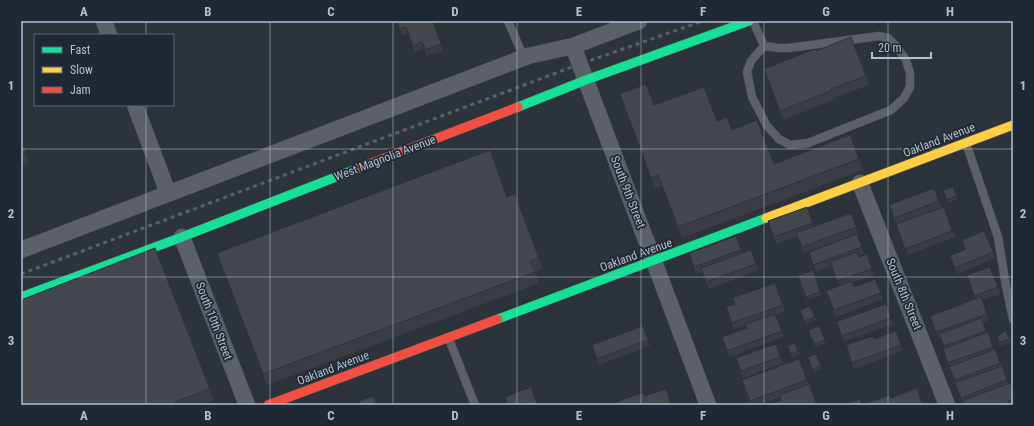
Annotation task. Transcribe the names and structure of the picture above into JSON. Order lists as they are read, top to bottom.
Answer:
{
  "streets": {
    "street": [
      "Oakland Avenue",
      "West Magnolia Avenue",
      "South 9th Street",
      "South 8th Street",
      "South 10th Street"
    ]
  },
  "crossings": [
    ["Oakland Avenue", "South 9th Street"],
    ["Oakland Avenue", "South 8th Street"],
    ["West Magnolia Avenue", "South 9th Street"],
    ["West Magnolia Avenue", "South 10th Street"]
  ],
  "legend": ["Fast", "Slow", "Jam"],
  "scale_bar": "20 m",
  "grid": {
    "columns": [
      "A",
      "B",
      "C",
      "D",
      "E",
      "F",
      "G",
      "H"
    ],
    "rows": ["1", "2", "3"]
  }
}
